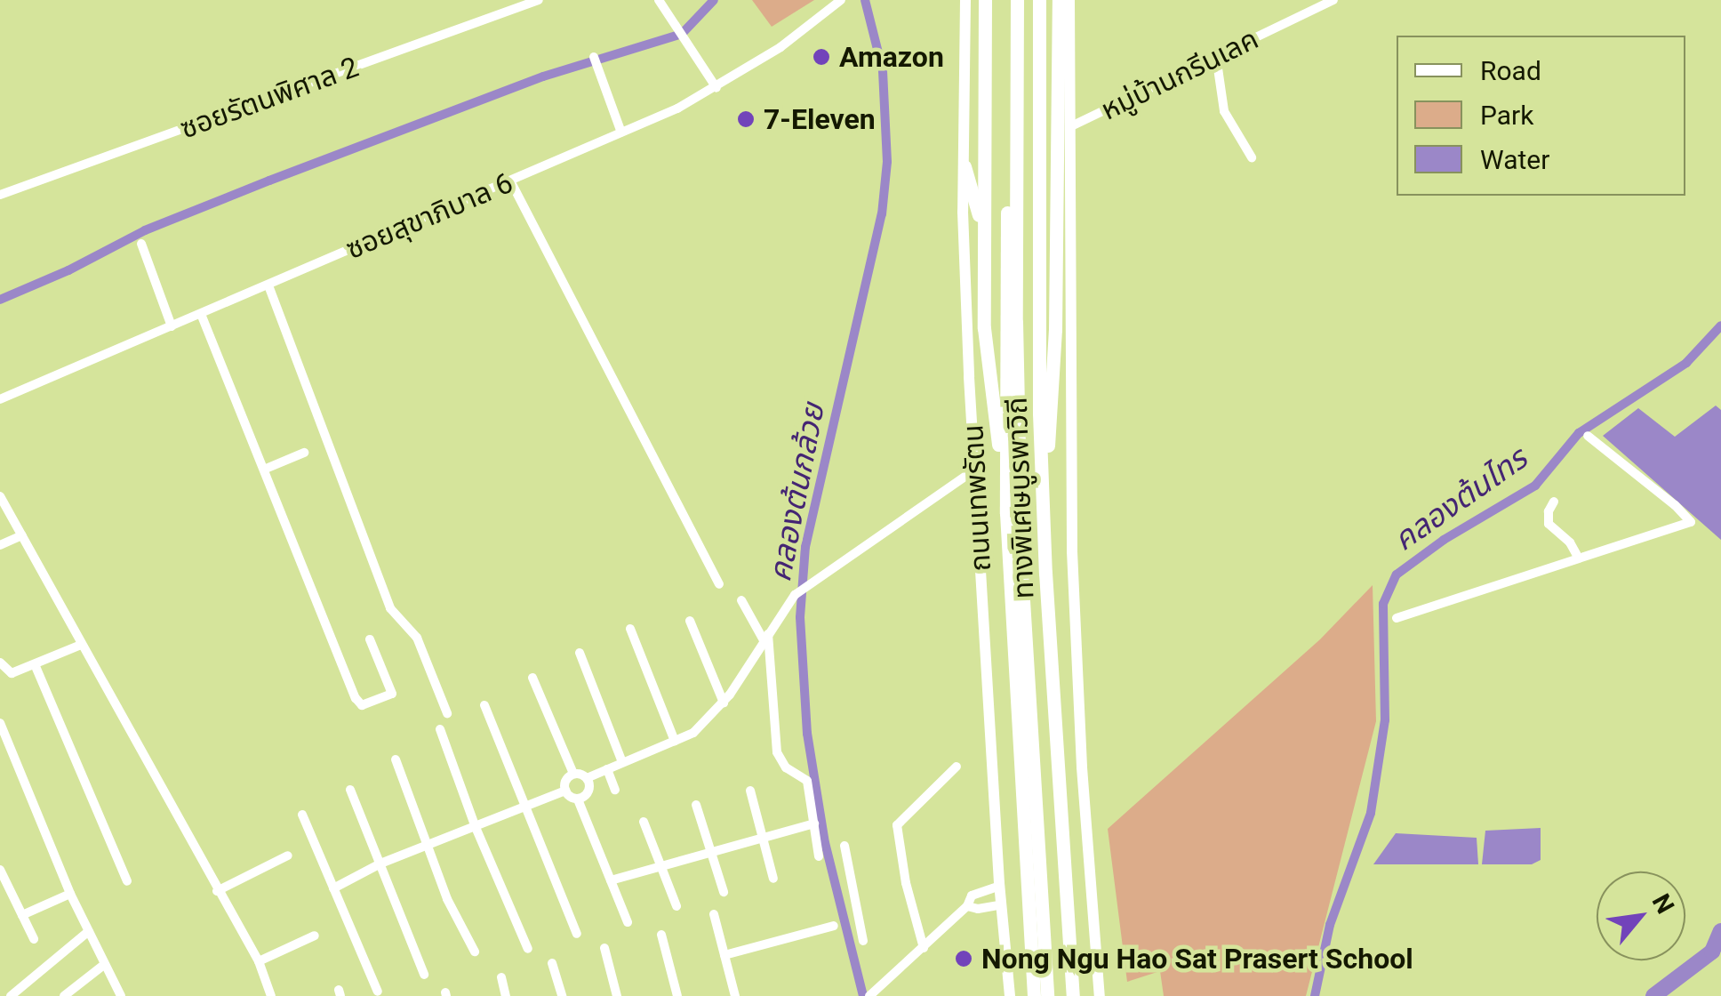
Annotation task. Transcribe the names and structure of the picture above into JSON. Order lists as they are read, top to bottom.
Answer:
{
  "streets": {
    "highway": ["ถนนเทพรัตน", "ทางพิเศษบูรพาวิถี"],
    "street": ["หมู่บ้านกรีนเลค", "ซอยรัตนพิศาล 2", "ซอยสุขาภิบาล 6"]
  },
  "water": ["คลองต้นกล้วย", "คลองต้นไทร"],
  "places": ["Amazon", "7-Eleven", "Nong Ngu Hao Sat Prasert School"],
  "legend": ["Road", "Park", "Water"],
  "north": "top right"
}
